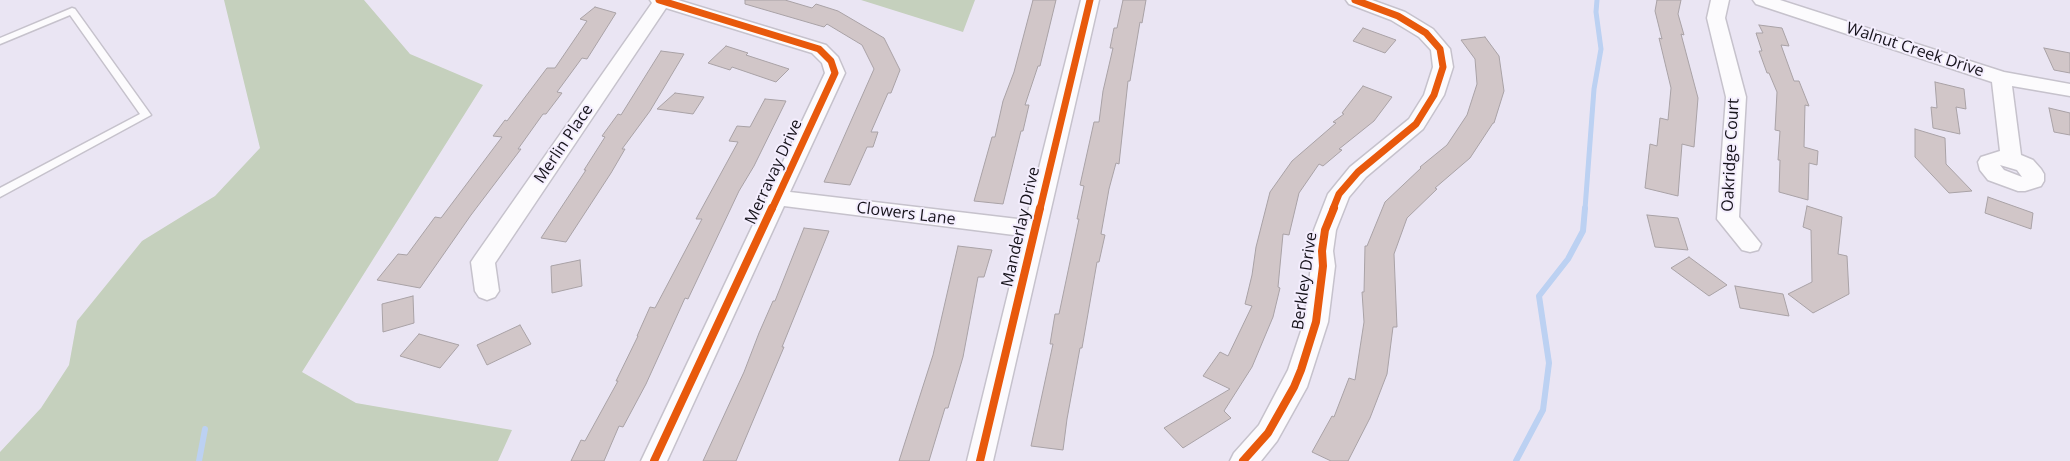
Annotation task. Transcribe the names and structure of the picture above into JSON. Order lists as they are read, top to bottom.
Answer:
{
  "streets": {
    "street": [
      "Walnut Creek Drive",
      "Merlin Place",
      "Oakridge Court",
      "Merravay Drive",
      "Clowers Lane",
      "Manderlay Drive",
      "Berkley Drive"
    ]
  },
  "crossings": [
    ["Merlin Place", "Merravay Drive"],
    ["Merravay Drive", "Clowers Lane"],
    ["Clowers Lane", "Manderlay Drive"]
  ]
}
